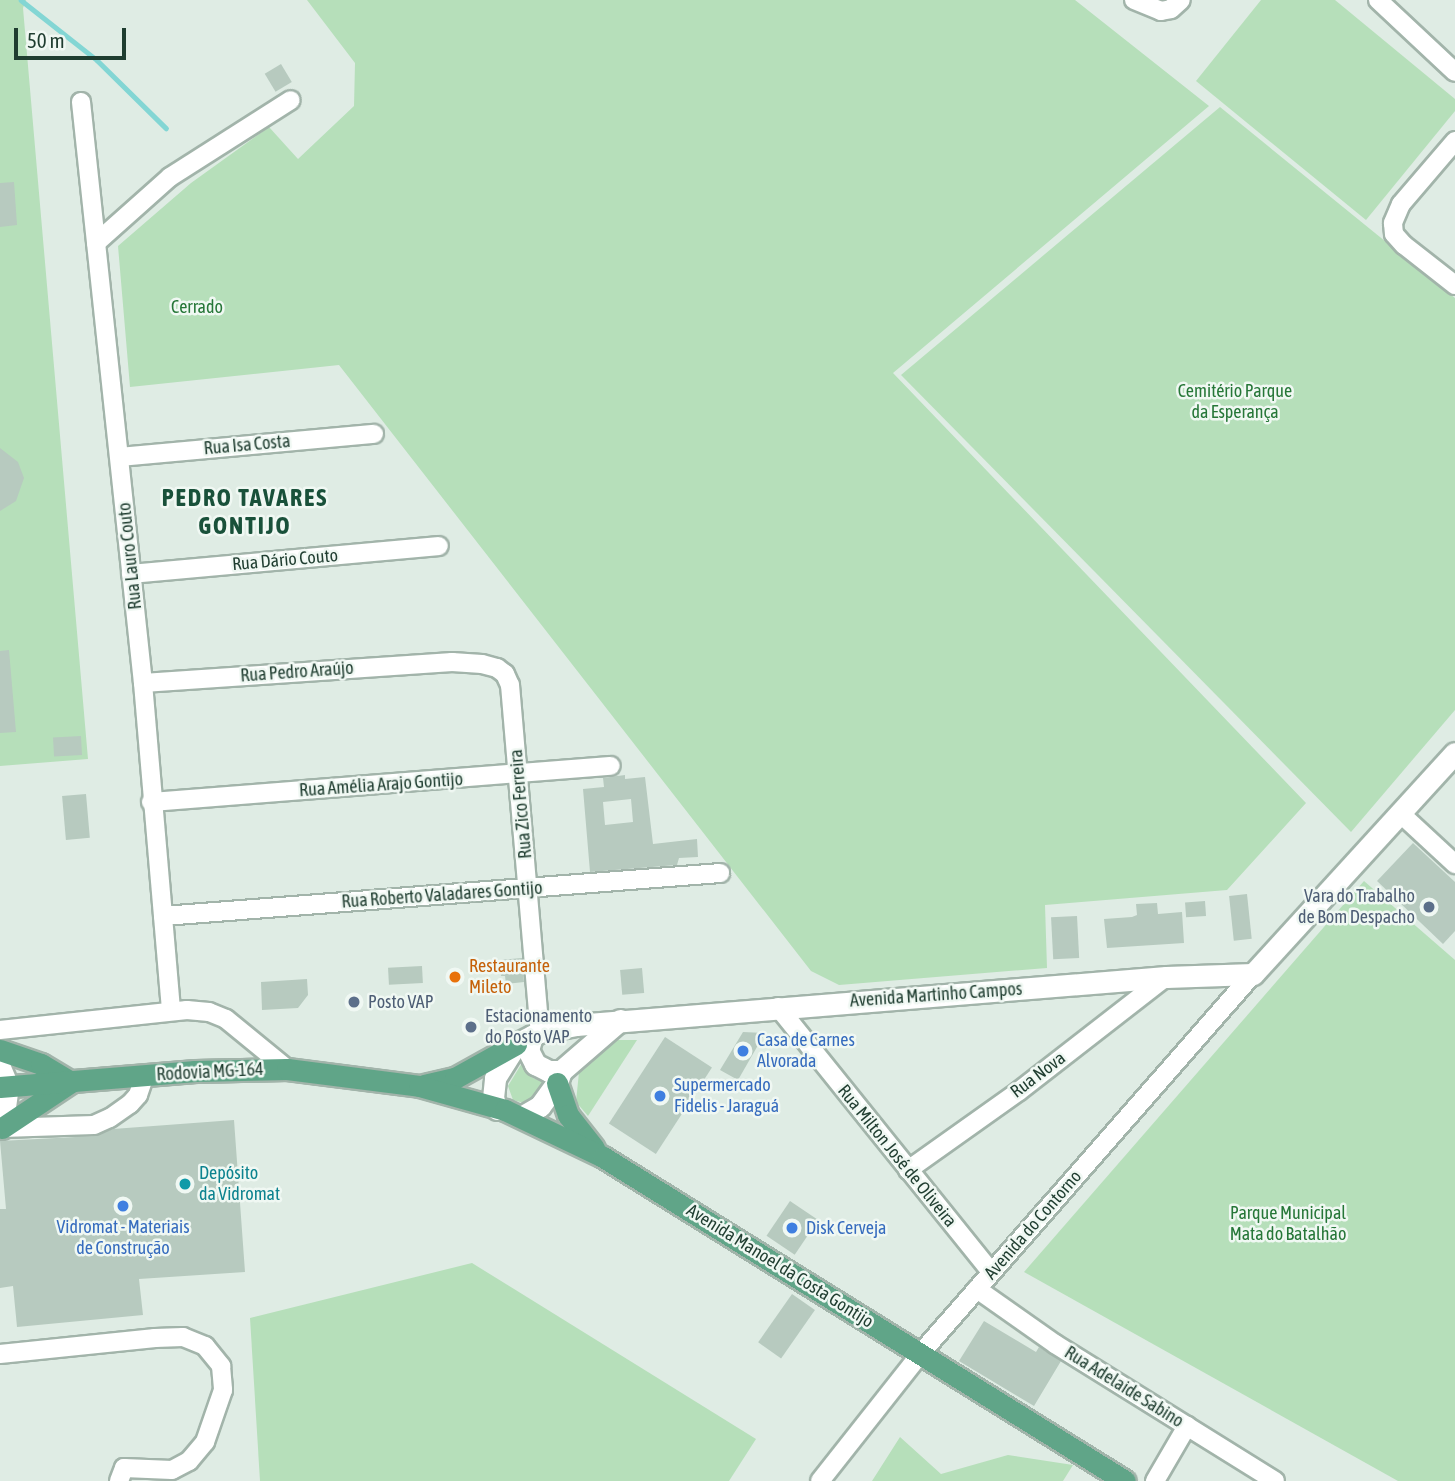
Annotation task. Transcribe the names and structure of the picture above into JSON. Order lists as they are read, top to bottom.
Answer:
{
  "streets": {
    "main road": ["Avenida Martinho Campos", "Rodovia MG-164", "Avenida Manoel da Costa Gontijo"],
    "street": [
      "Rua Isa Costa",
      "Rua Lauro Couto",
      "Rua Dário Couto",
      "Rua Pedro Araújo",
      "Rua Amélia Arajo Gontijo",
      "Rua Zico Ferreira",
      "Rua Roberto Valadares Gontijo",
      "Rua Nova",
      "Rua Milton José de Oliveira",
      "Avenida do Contorno",
      "Rua Adelaide Sabino"
    ]
  },
  "crossings": [
    ["Rua Isa Costa", "Rua Lauro Couto"],
    ["Rua Lauro Couto", "Rua Dário Couto"],
    ["Rua Lauro Couto", "Rua Pedro Araújo"],
    ["Rua Lauro Couto", "Rua Amélia Arajo Gontijo"],
    ["Rua Lauro Couto", "Rua Roberto Valadares Gontijo"],
    ["Rua Pedro Araújo", "Rua Zico Ferreira"],
    ["Rua Amélia Arajo Gontijo", "Rua Zico Ferreira"],
    ["Rua Zico Ferreira", "Rua Roberto Valadares Gontijo"],
    ["Rua Zico Ferreira", "Avenida Martinho Campos"],
    ["Avenida Martinho Campos", "Rua Nova"],
    ["Avenida Martinho Campos", "Rua Milton José de Oliveira"],
    ["Avenida Martinho Campos", "Avenida do Contorno"],
    ["Rodovia MG-164", "Avenida Manoel da Costa Gontijo"],
    ["Rua Nova", "Rua Milton José de Oliveira"],
    ["Rua Milton José de Oliveira", "Avenida do Contorno"],
    ["Avenida do Contorno", "Avenida Manoel da Costa Gontijo"],
    ["Avenida do Contorno", "Rua Adelaide Sabino"]
  ],
  "districts": ["PEDRO TAVARES GONTIJO"],
  "parks": ["Cerrado", "Cemitério Parque da Esperança", "Parque Municipal Mata do Batalhão"],
  "places": [
    "Vara do Trabalho de Bom Despacho",
    "Restaurante Mileto",
    "Posto VAP",
    "Estacionamento do Posto VAP",
    "Casa de Carnes Alvorada",
    "Supermercado Fidelis - Jaraguá",
    "Depósito da Vidromat",
    "Vidromat - Materiais de Construção",
    "Disk Cerveja"
  ],
  "scale_bar": "50 m"
}
